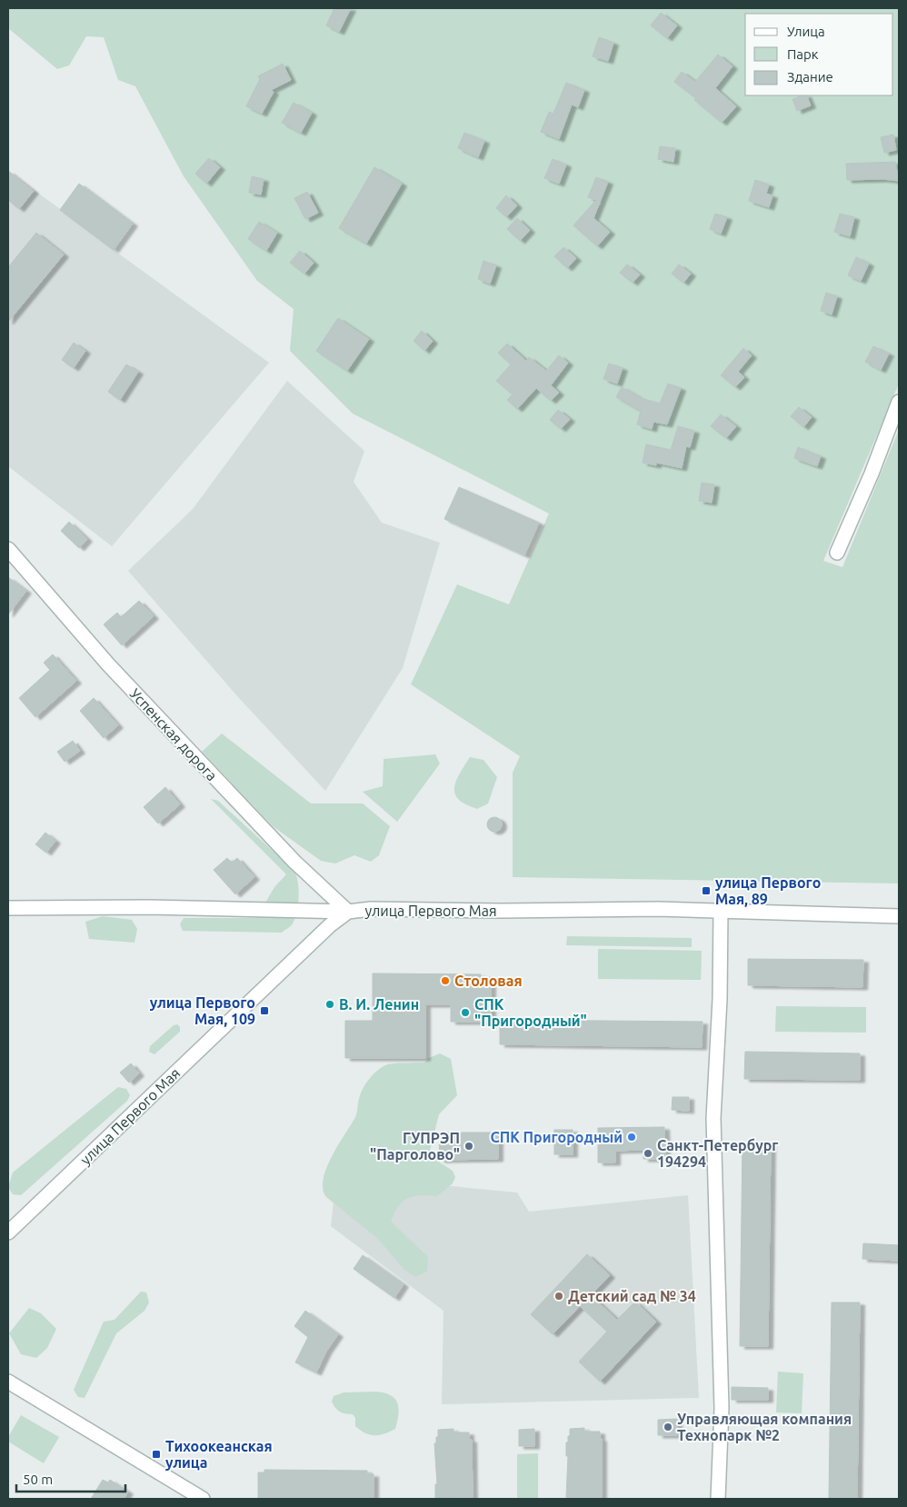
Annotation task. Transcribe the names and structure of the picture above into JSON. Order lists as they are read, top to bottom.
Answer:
{
  "streets": {
    "street": ["Успенская дорога", "улица Первого Мая"]
  },
  "crossings": [
    ["Успенская дорога", "улица Первого Мая"]
  ],
  "places": {
    "transit": ["улица Первого Мая, 89", "улица Первого Мая, 109", "Тихоокеанская улица"],
    "other": [
      "Столовая",
      "В. И. Ленин",
      "СПК \"Пригородный\"",
      "СПК Пригородный",
      "ГУПРЭП \"Парголово\"",
      "Санкт-Петербург 194294",
      "Детский сад № 34",
      "Управляющая компания Технопарк №2"
    ]
  },
  "legend": ["Улица", "Парк", "Здание"],
  "scale_bar": "50 m"
}
